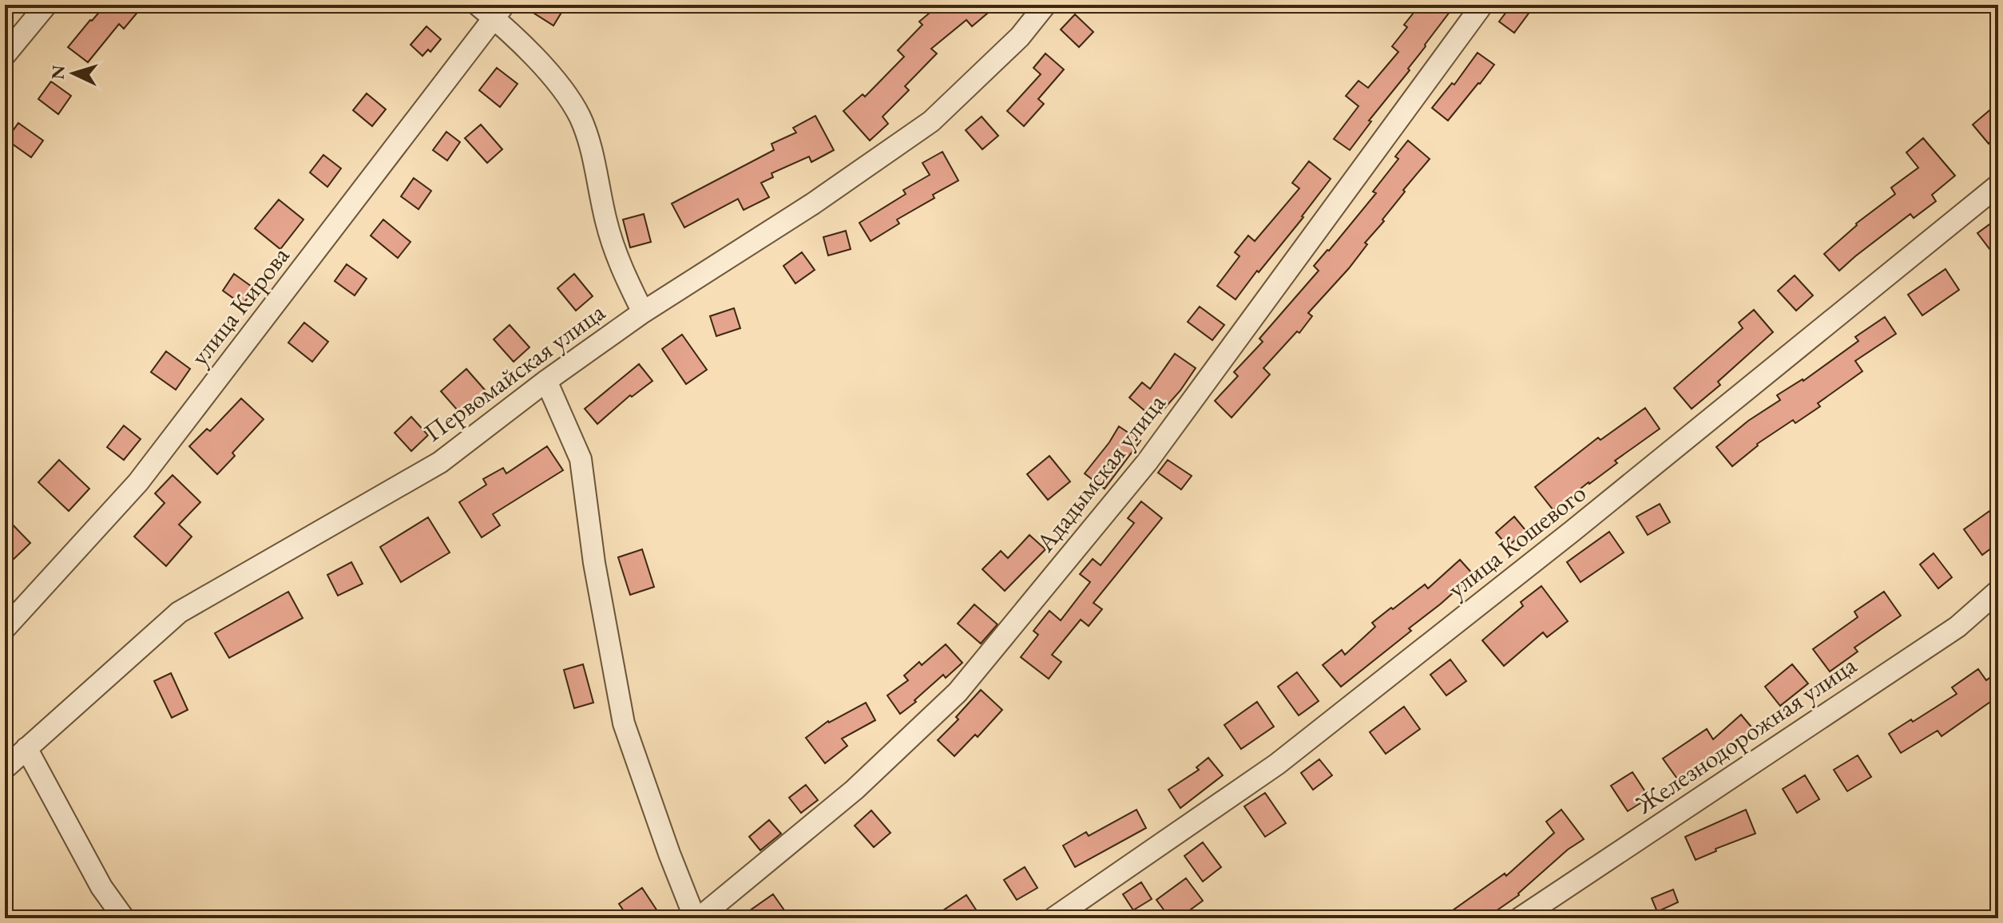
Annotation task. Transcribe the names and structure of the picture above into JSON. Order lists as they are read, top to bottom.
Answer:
{
  "streets": {
    "street": [
      "улица Кирова",
      "Первомайская улица",
      "Ададымская улица",
      "улица Кошевого",
      "Железнодорожная улица"
    ]
  },
  "north": "left"
}
